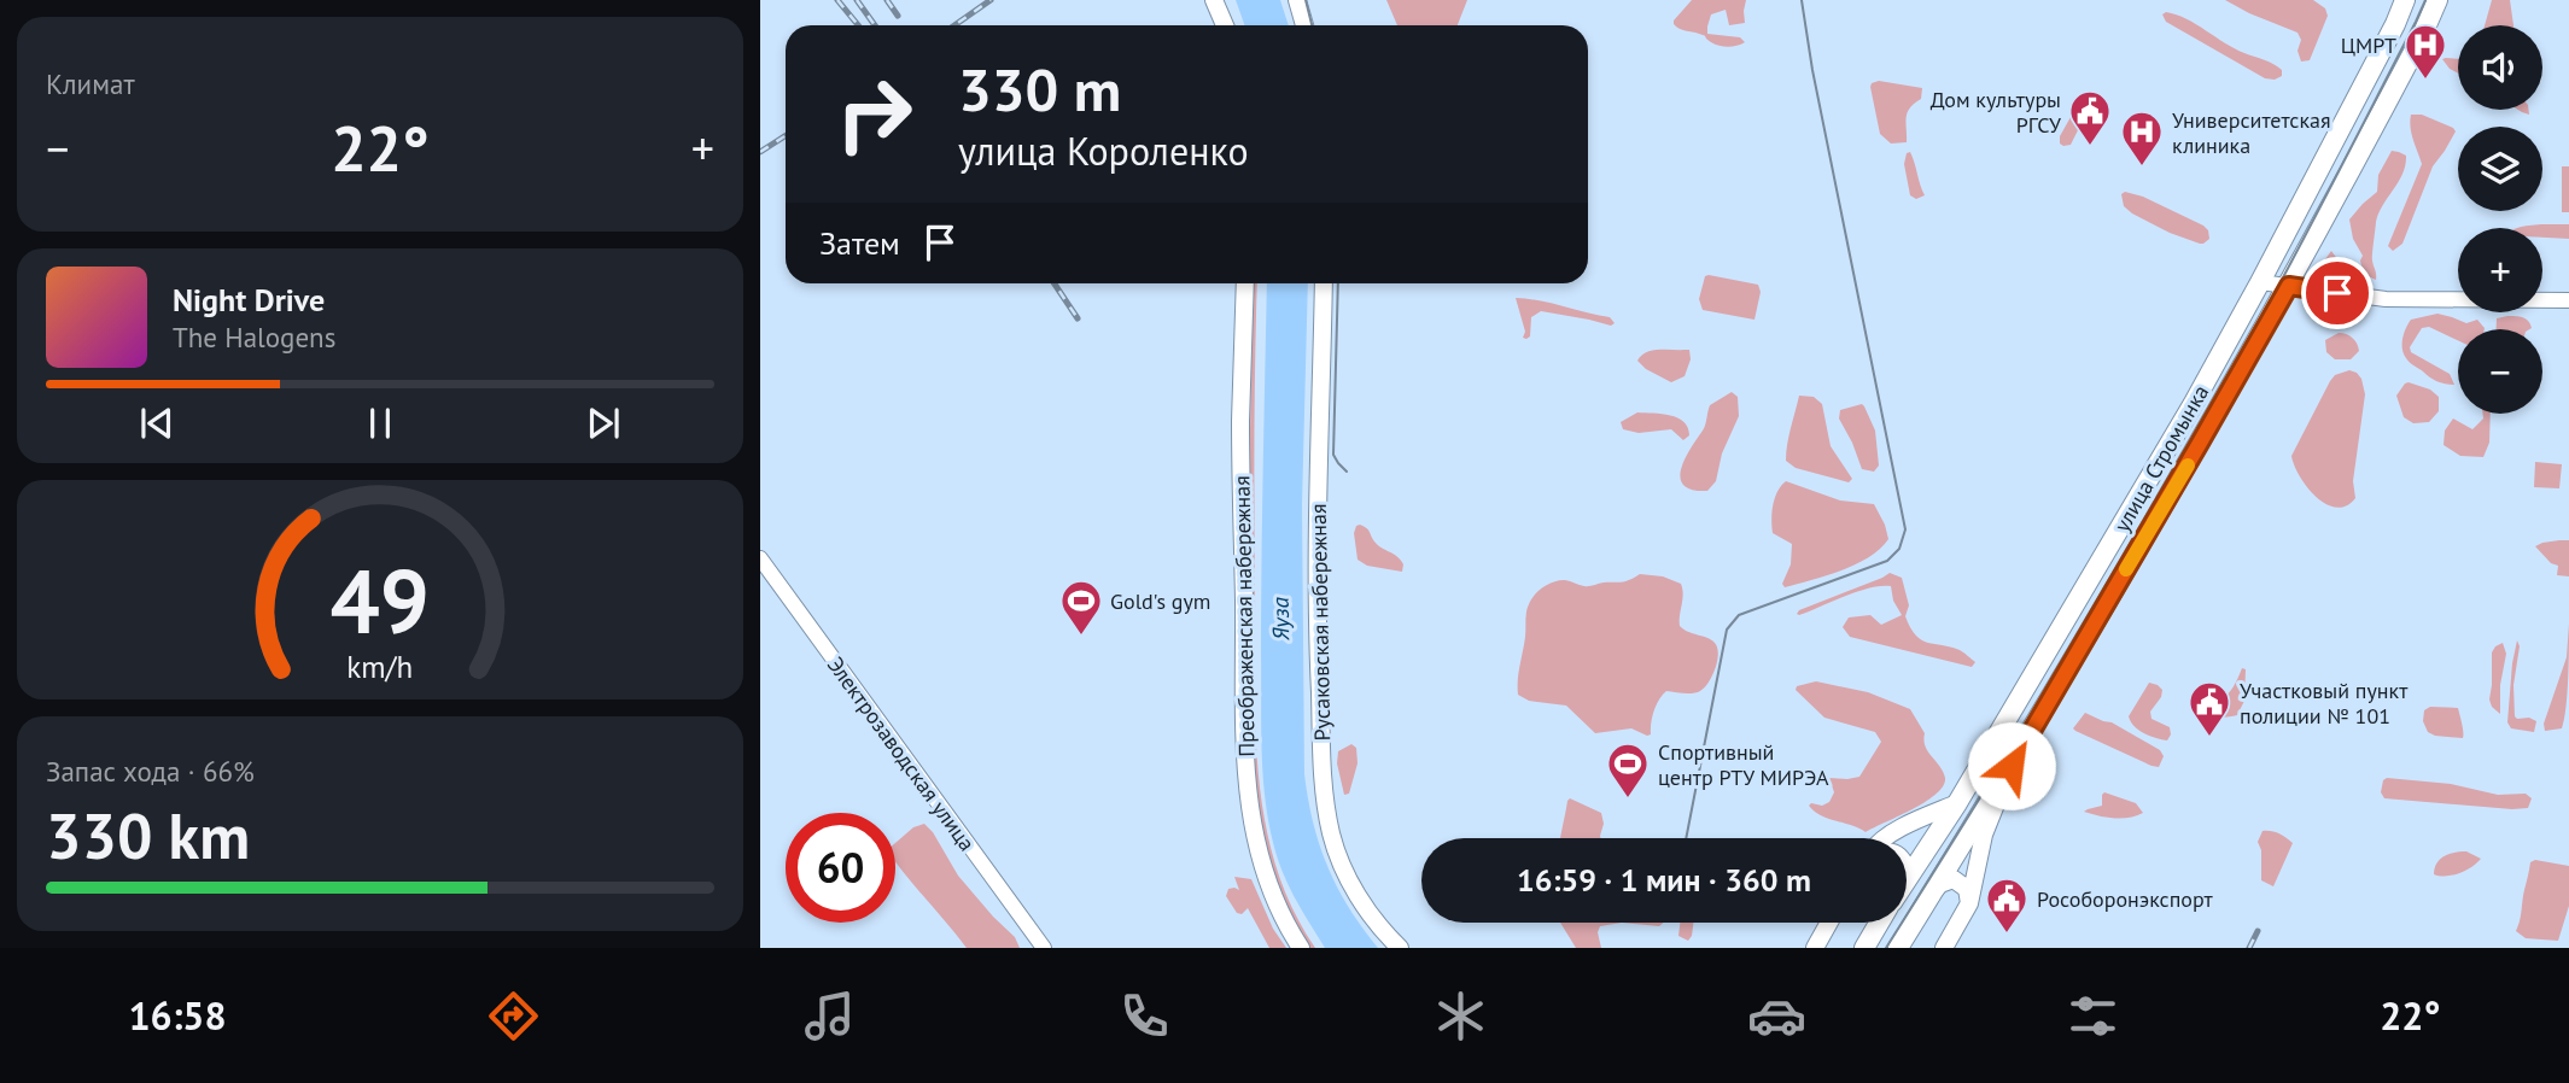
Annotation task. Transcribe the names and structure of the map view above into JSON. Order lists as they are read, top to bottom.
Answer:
{
  "streets": {
    "main road": ["улица Стромынка", "Преображенская набережная", "Русаковская набережная"],
    "street": ["Электрозаводская улица"]
  },
  "water": ["Яуза"],
  "places": {
    "hospital": ["ЦМРТ", "Университетская клиника"],
    "public building": ["Дом культуры РГСУ", "Участковый пункт полиции № 101", "Рособоронэкспорт"],
    "sports": ["Gold's gym", "Спортивный центр РТУ МИРЭА"]
  },
  "page": {
    "tile": [
      "Климат",
      ["Запас хода · 66%", "330 km"]
    ],
    "map_buttons": ["+", "−"],
    "turn": ["330 m", "улица Короленко"],
    "heat": ["−", "22°", "+"],
    "then": "Затем",
    "song": ["Night Drive", "The Halogens"],
    "limit": "60",
    "trip": "16:59 · 1 мин · 360 m",
    "tabs": ["16:58", "22°"],
    "gauge": ["49", "km/h"]
  }
}
